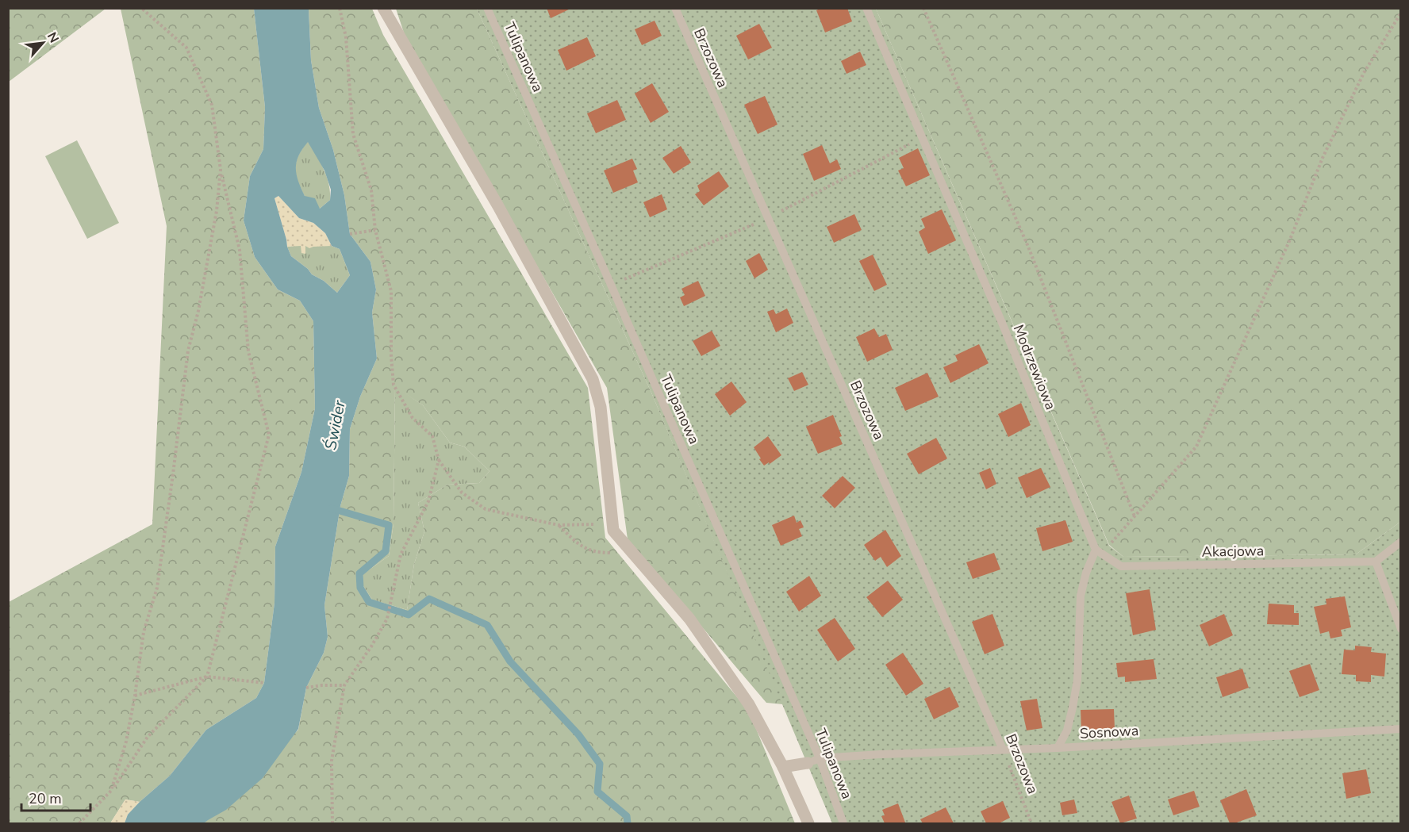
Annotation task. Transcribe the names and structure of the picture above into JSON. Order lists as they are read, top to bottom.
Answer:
{
  "streets": {
    "lane": [
      "Tulipanowa",
      "Brzozowa",
      "Modrzewiowa",
      "Akacjowa",
      "Sosnowa"
    ]
  },
  "crossings": [
    ["Tulipanowa", "Sosnowa"],
    ["Brzozowa", "Sosnowa"],
    ["Modrzewiowa", "Akacjowa"]
  ],
  "water": ["Świder"],
  "scale_bar": "20 m",
  "north": "top right"
}
